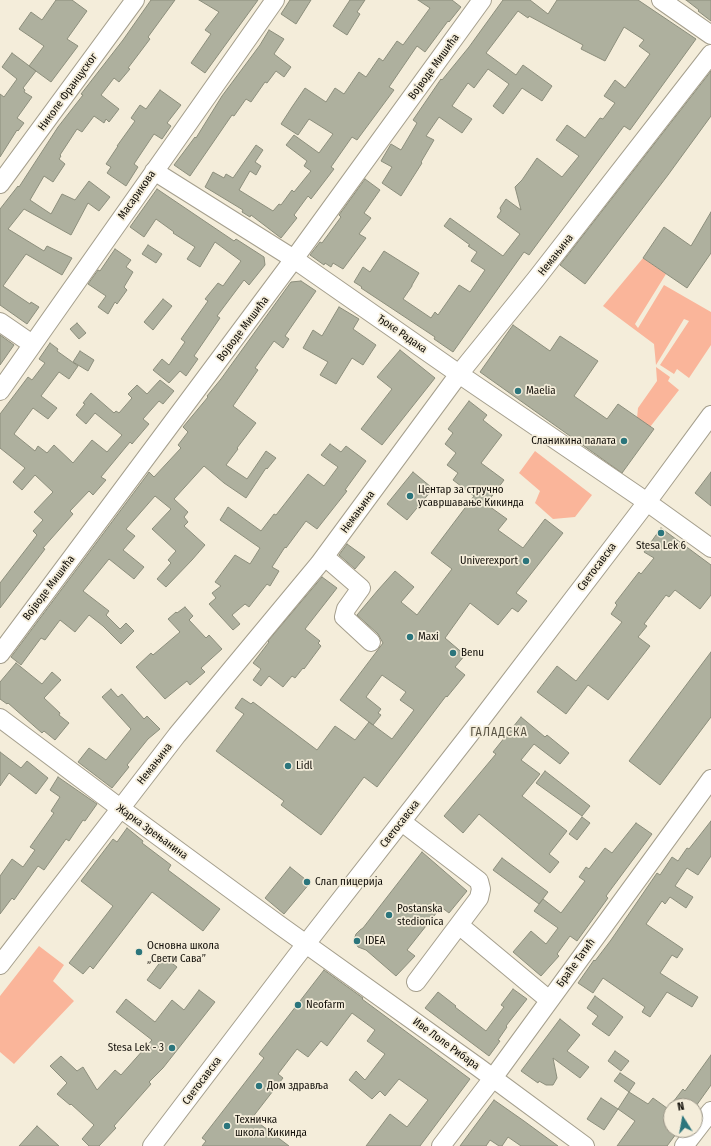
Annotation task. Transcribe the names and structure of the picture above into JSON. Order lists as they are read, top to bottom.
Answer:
{
  "streets": {
    "street": [
      "Војводе Мишића",
      "Николе Француског",
      "Масарикова",
      "Немањина",
      "Ђоке Радака",
      "Светосавска",
      "Жарка Зрењанина",
      "Браће Татић",
      "Иве Лоле Рибара"
    ]
  },
  "crossings": [
    ["Војводе Мишића", "Ђоке Радака"],
    ["Масарикова", "Ђоке Радака"],
    ["Немањина", "Ђоке Радака"],
    ["Немањина", "Жарка Зрењанина"],
    ["Ђоке Радака", "Светосавска"],
    ["Светосавска", "Жарка Зрењанина"],
    ["Светосавска", "Иве Лоле Рибара"],
    ["Жарка Зрењанина", "Иве Лоле Рибара"],
    ["Браће Татић", "Иве Лоле Рибара"]
  ],
  "districts": ["ГАЛАДСКА"],
  "places": [
    "Maelia",
    "Сланикина палата",
    "Центар за стручно усавршавање Кикинда",
    "Stesa Lek 6",
    "Univerexport",
    "Maxi",
    "Benu",
    "Lidl",
    "Слап пицерија",
    "Postanska stedionica",
    "IDEA",
    "Основна школа „Свети Сава”",
    "Neofarm",
    "Stesa Lek - 3",
    "Дом здравља",
    "Техничка школа Кикинда"
  ],
  "north": "top"
}
